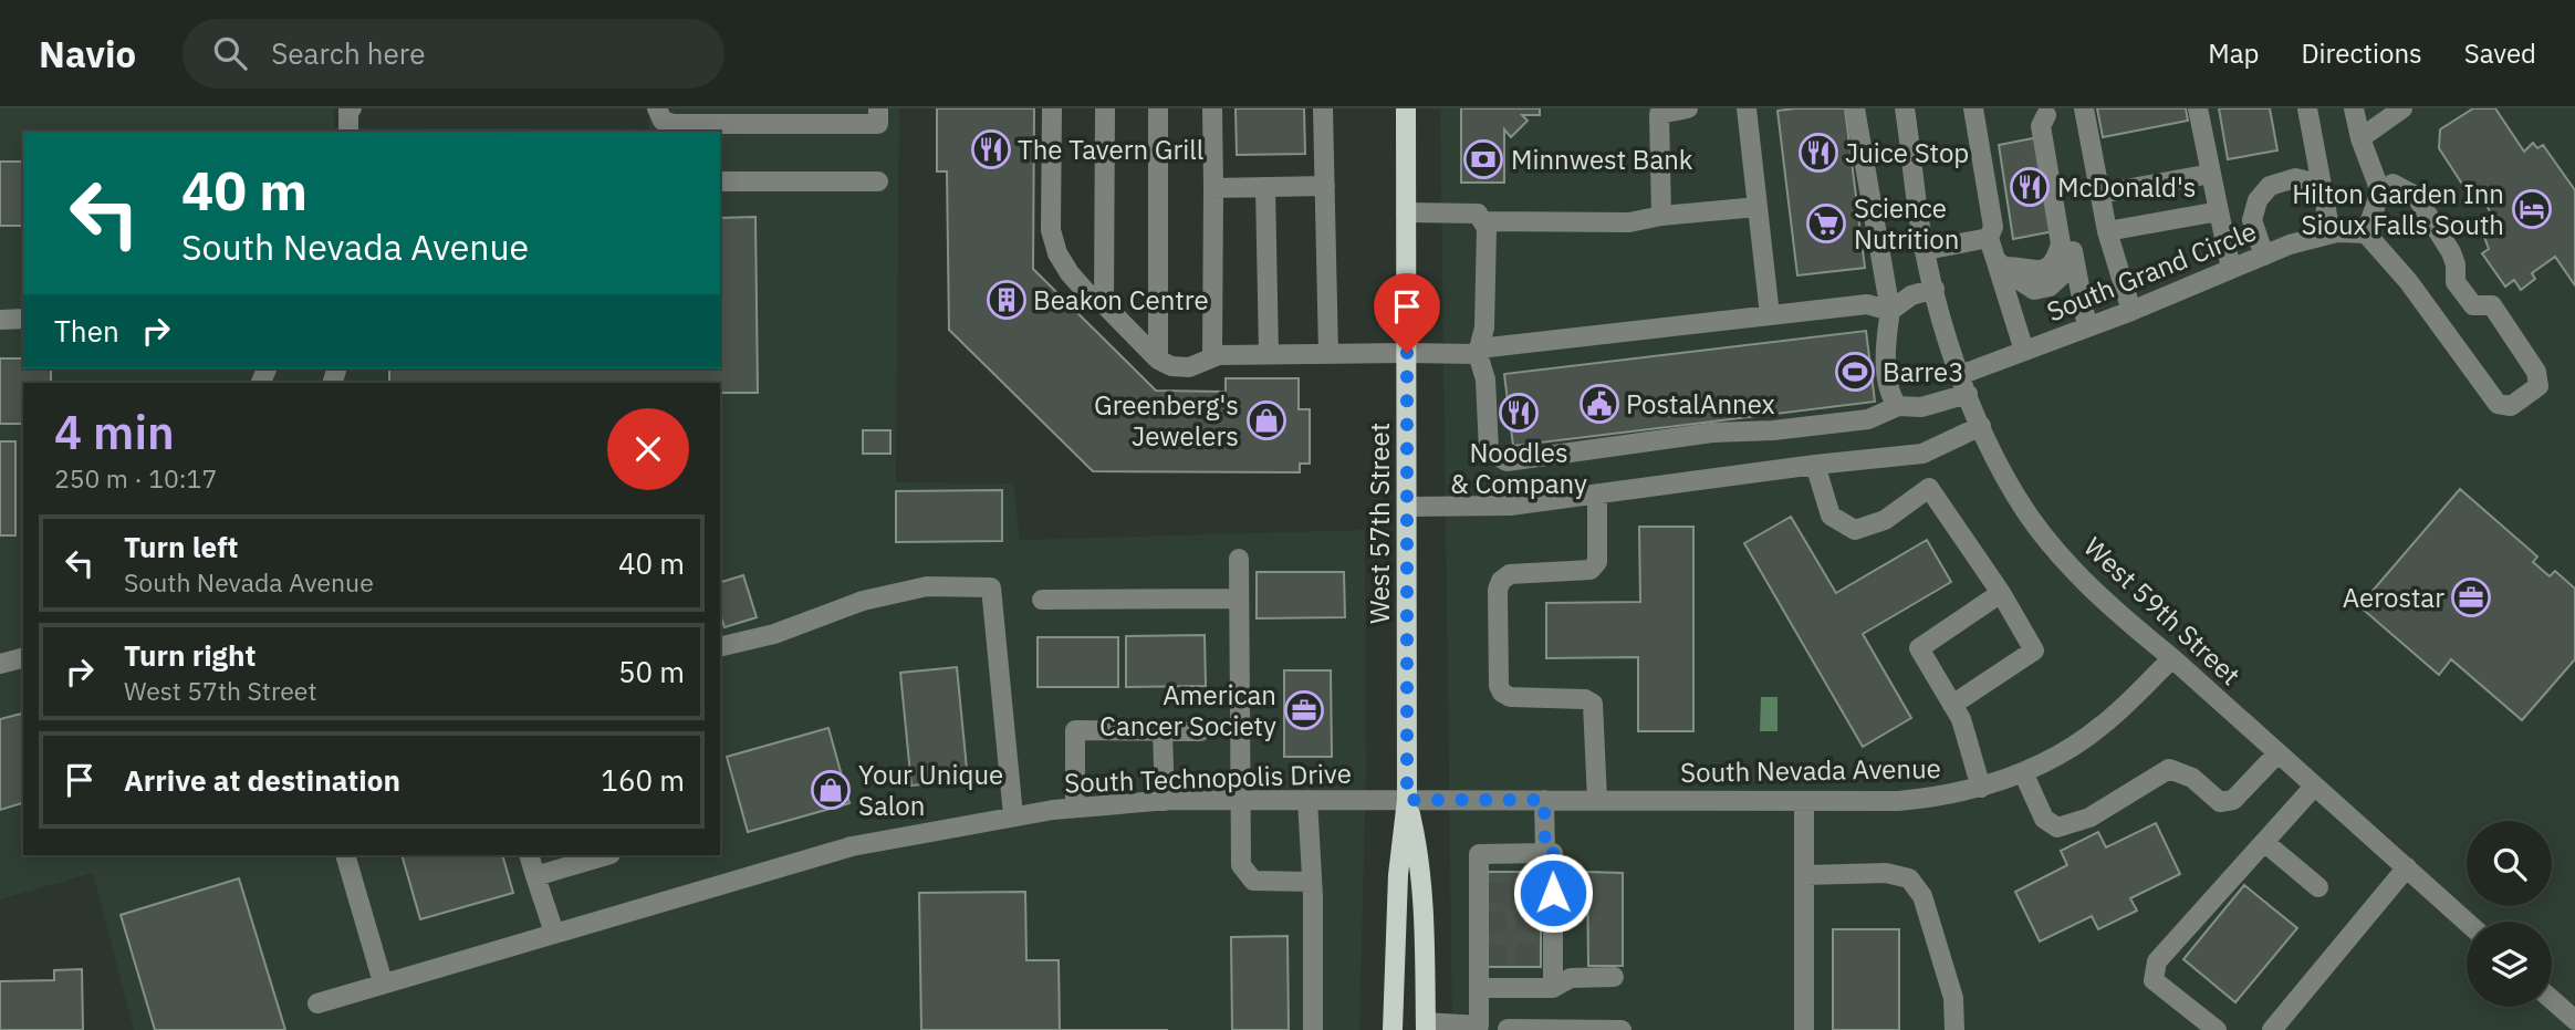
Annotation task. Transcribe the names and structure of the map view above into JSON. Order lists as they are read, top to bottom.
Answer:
{
  "streets": {
    "main road": ["West 57th Street"],
    "street": [
      "South Grand Circle",
      "West 59th Street",
      "South Nevada Avenue",
      "South Technopolis Drive"
    ]
  },
  "crossings": [
    ["South Grand Circle", "West 59th Street"],
    ["West 57th Street", "South Nevada Avenue"],
    ["West 57th Street", "South Technopolis Drive"],
    ["West 59th Street", "South Nevada Avenue"],
    ["South Nevada Avenue", "South Technopolis Drive"]
  ],
  "places": {
    "restaurant": [
      "The Tavern Grill",
      "Juice Stop",
      "McDonald's",
      "Noodles & Company"
    ],
    "bank": ["Minnwest Bank"],
    "hotel": ["Hilton Garden Inn Sioux Falls South"],
    "supermarket": ["Science Nutrition"],
    "building": ["Beakon Centre"],
    "sports": ["Barre3"],
    "public building": ["PostalAnnex"],
    "shop": ["Greenberg's Jewelers", "Your Unique Salon"],
    "office": ["Aerostar", "American Cancer Society"]
  },
  "page": {
    "header": "Navio",
    "search": "Search here",
    "nav": ["Map", "Directions", "Saved"],
    "turn": ["40 m", "South Nevada Avenue"],
    "then": "Then",
    "heading": ["4 min", "250 m · 10:17"],
    "list": [
      {
        "name": "Turn left",
        "note": "South Nevada Avenue",
        "value": "40 m"
      },
      {
        "name": "Turn right",
        "note": "West 57th Street",
        "value": "50 m"
      },
      {
        "name": "Arrive at destination",
        "value": "160 m"
      }
    ]
  }
}
